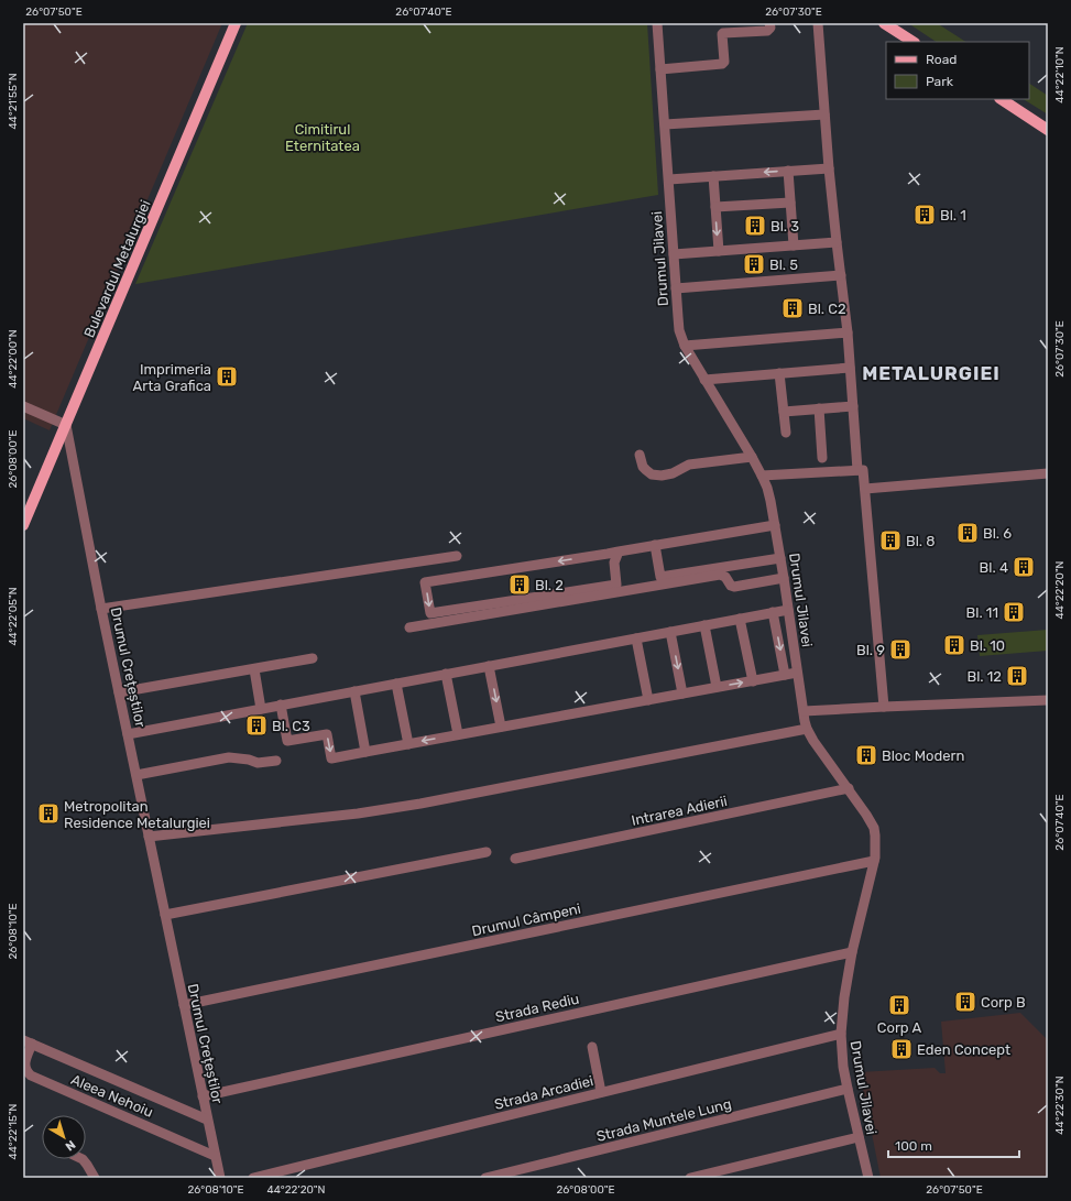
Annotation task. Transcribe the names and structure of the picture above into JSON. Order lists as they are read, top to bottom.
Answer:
{
  "streets": {
    "main road": ["Bulevardul Metalurgiei"],
    "street": [
      "Drumul Jilavei",
      "Drumul Crețeștilor",
      "Intrarea Adierii",
      "Drumul Câmpeni",
      "Strada Rediu",
      "Strada Arcadiei",
      "Aleea Nehoiu",
      "Strada Muntele Lung"
    ]
  },
  "crossings": [
    ["Drumul Jilavei", "Intrarea Adierii"],
    ["Drumul Jilavei", "Drumul Câmpeni"],
    ["Drumul Jilavei", "Strada Rediu"],
    ["Drumul Jilavei", "Strada Arcadiei"],
    ["Drumul Jilavei", "Strada Muntele Lung"],
    ["Bulevardul Metalurgiei", "Drumul Crețeștilor"],
    ["Drumul Crețeștilor", "Drumul Câmpeni"],
    ["Drumul Crețeștilor", "Strada Rediu"],
    ["Drumul Crețeștilor", "Aleea Nehoiu"]
  ],
  "districts": ["METALURGIEI"],
  "parks": ["Cimitirul Eternitatea"],
  "places": {
    "building": [
      "Bl. 1",
      "Bl. 3",
      "Bl. 5",
      "Bl. C2",
      "Imprimeria Arta Grafica",
      "Bl. 6",
      "Bl. 8",
      "Bl. 4",
      "Bl. 2",
      "Bl. 11",
      "Bl. 10",
      "Bl. 9",
      "Bl. 12",
      "Bl. C3",
      "Bloc Modern",
      "Metropolitan Residence Metalurgiei",
      "Corp B",
      "Corp A",
      "Eden Concept"
    ]
  },
  "legend": ["Road", "Park"],
  "scale_bar": "100 m",
  "north": "bottom right",
  "coordinates": [
    "26°07'50\"E",
    "26°07'40\"E",
    "26°07'30\"E",
    "44°22'10\"N",
    "44°21'55\"N",
    "44°22'00\"N",
    "26°08'00\"E",
    "44°22'20\"N",
    "44°22'05\"N",
    "26°08'10\"E",
    "44°22'30\"N",
    "44°22'15\"N"
  ]
}
